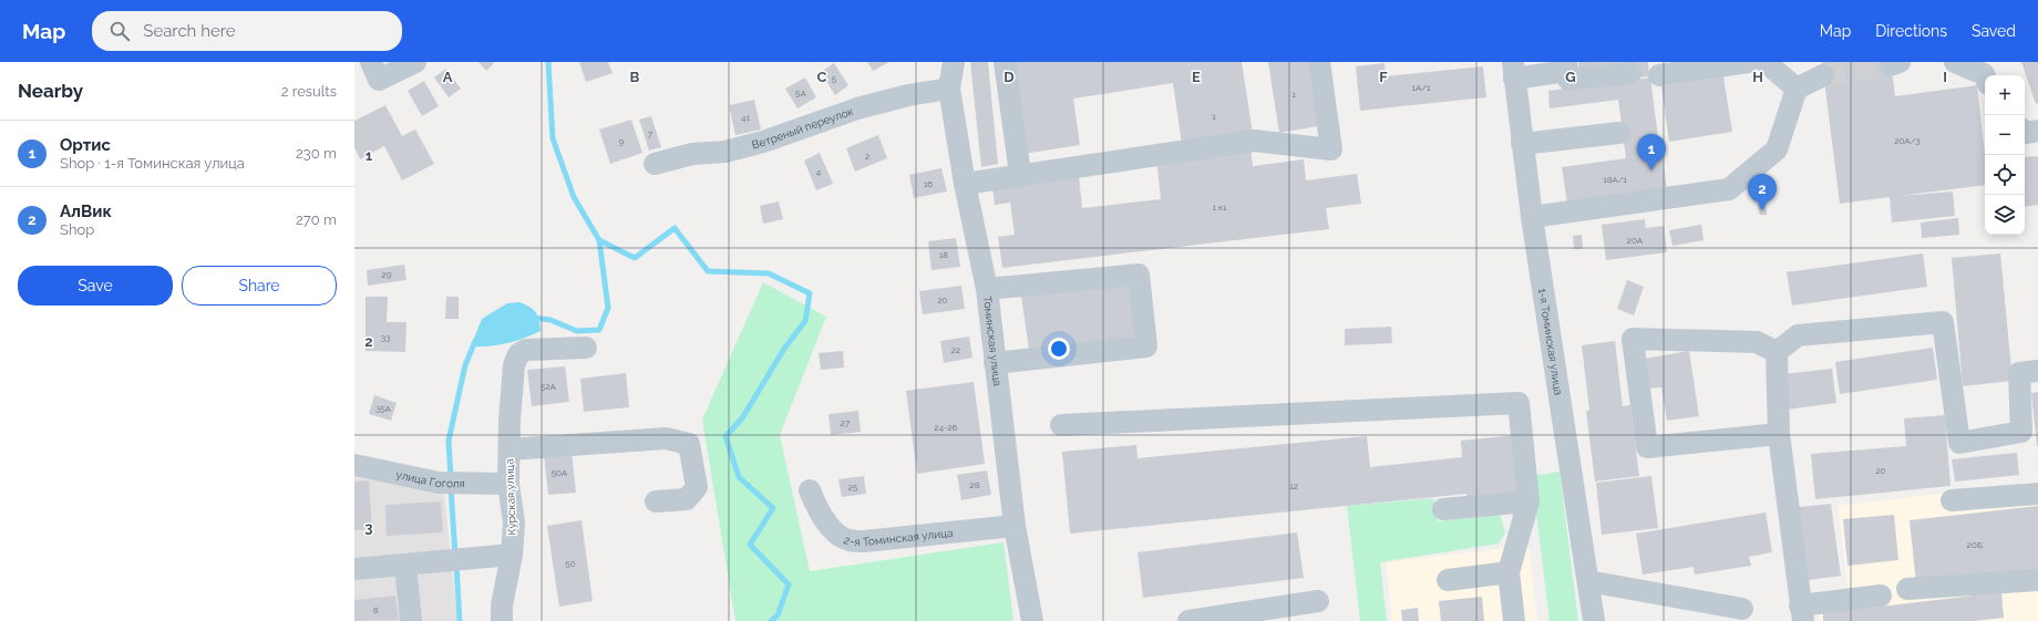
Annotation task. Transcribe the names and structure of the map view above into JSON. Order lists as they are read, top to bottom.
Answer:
{
  "streets": {
    "street": [
      "Ветреный переулок",
      "Томинская улица",
      "1-я Томинская улица",
      "улица Гоголя",
      "Курская улица",
      "2-я Томинская улица"
    ]
  },
  "crossings": [
    ["Ветреный переулок", "Томинская улица"],
    ["Томинская улица", "2-я Томинская улица"],
    ["улица Гоголя", "Курская улица"]
  ],
  "house_numbers": [
    "5",
    "1А/1",
    "5А",
    "1",
    "1",
    "41",
    "7",
    "20А/3",
    "9",
    "2",
    "4",
    "18А/1",
    "16",
    "1 к1",
    "20А",
    "18",
    "29",
    "20",
    "33",
    "22",
    "52А",
    "35А",
    "27",
    "24-26",
    "20",
    "50А",
    "28",
    "12",
    "25",
    "20Б",
    "50",
    "8"
  ],
  "page": {
    "header": "Map",
    "search": "Search here",
    "nav": ["Map", "Directions", "Saved"],
    "heading": ["Nearby", "2 results"],
    "map_buttons": ["+", "−"],
    "list": [
      {
        "mark": "1",
        "name": "Ортис",
        "note": "Shop · 1-я Томинская улица",
        "value": "230 m"
      },
      {
        "mark": "2",
        "name": "АлВик",
        "note": "Shop",
        "value": "270 m"
      }
    ],
    "pins": ["1", "2"],
    "buttons": ["Save", "Share"]
  },
  "grid": {
    "columns": [
      "A",
      "B",
      "C",
      "D",
      "E",
      "F",
      "G",
      "H",
      "I"
    ],
    "rows": ["1", "2", "3"]
  }
}
